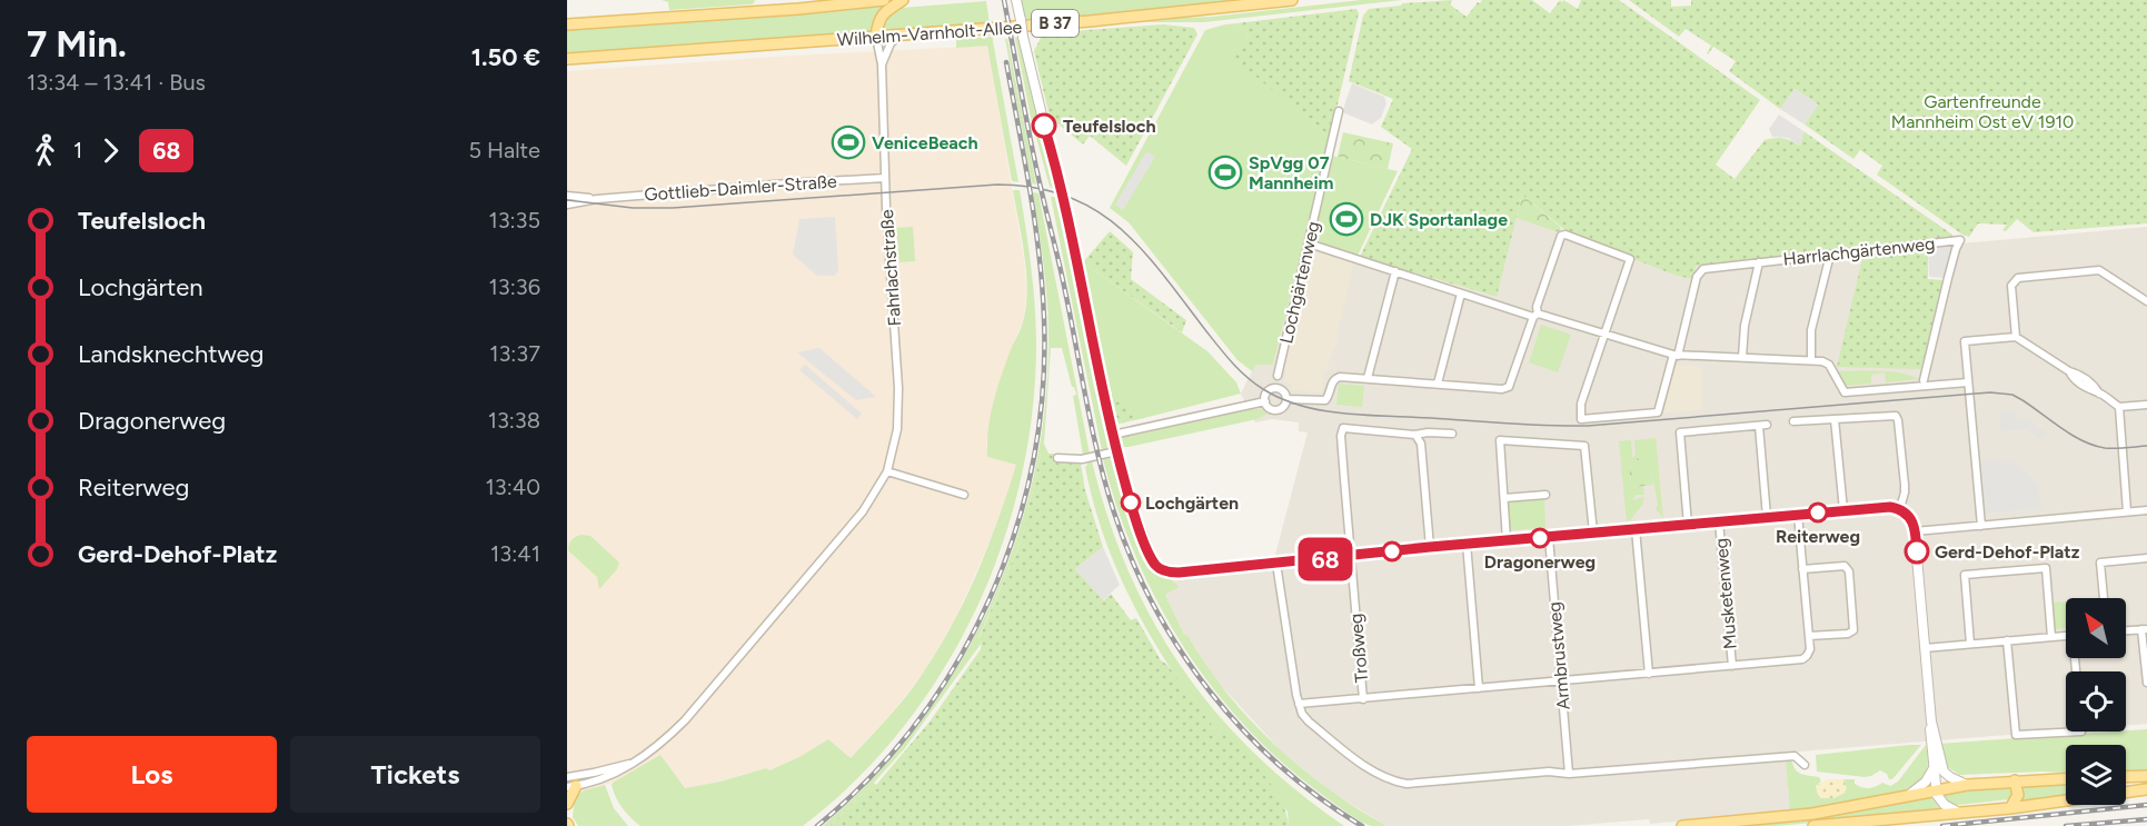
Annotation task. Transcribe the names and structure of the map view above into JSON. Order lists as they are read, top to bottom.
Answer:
{
  "streets": {
    "main road": ["B 37", "Wilhelm-Varnholt-Allee"],
    "street": [
      "Gottlieb-Daimler-Straße",
      "Harrlachgärtenweg",
      "Fahrlachstraße",
      "Lochgärtenweg",
      "Musketenweg",
      "Troßweg",
      "Armbrustweg"
    ]
  },
  "crossings": [
    ["Wilhelm-Varnholt-Allee", "Fahrlachstraße"],
    ["Gottlieb-Daimler-Straße", "Fahrlachstraße"]
  ],
  "parks": ["Gartenfreunde Mannheim Ost eV 1910"],
  "places": {
    "other": [
      "Teufelsloch",
      "Lochgärten",
      "Reiterweg",
      "Dragonerweg",
      "Gerd-Dehof-Platz"
    ],
    "sports": ["VeniceBeach", "SpVgg 07 Mannheim", "DJK Sportanlage"]
  },
  "lines": ["bus line 68"],
  "north": "top left",
  "page": {
    "heading": ["7 Min.", "13:34 – 13:41 · Bus", "1.50 €"],
    "on_map": "68",
    "legs": ["1", "68", "5 Halte"],
    "list": [
      {
        "name": "Teufelsloch",
        "value": "13:35"
      },
      {
        "name": "Lochgärten",
        "value": "13:36"
      },
      {
        "name": "Landsknechtweg",
        "value": "13:37"
      },
      {
        "name": "Dragonerweg",
        "value": "13:38"
      },
      {
        "name": "Reiterweg",
        "value": "13:40"
      },
      {
        "name": "Gerd-Dehof-Platz",
        "value": "13:41"
      }
    ],
    "buttons": ["Los", "Tickets"]
  }
}
